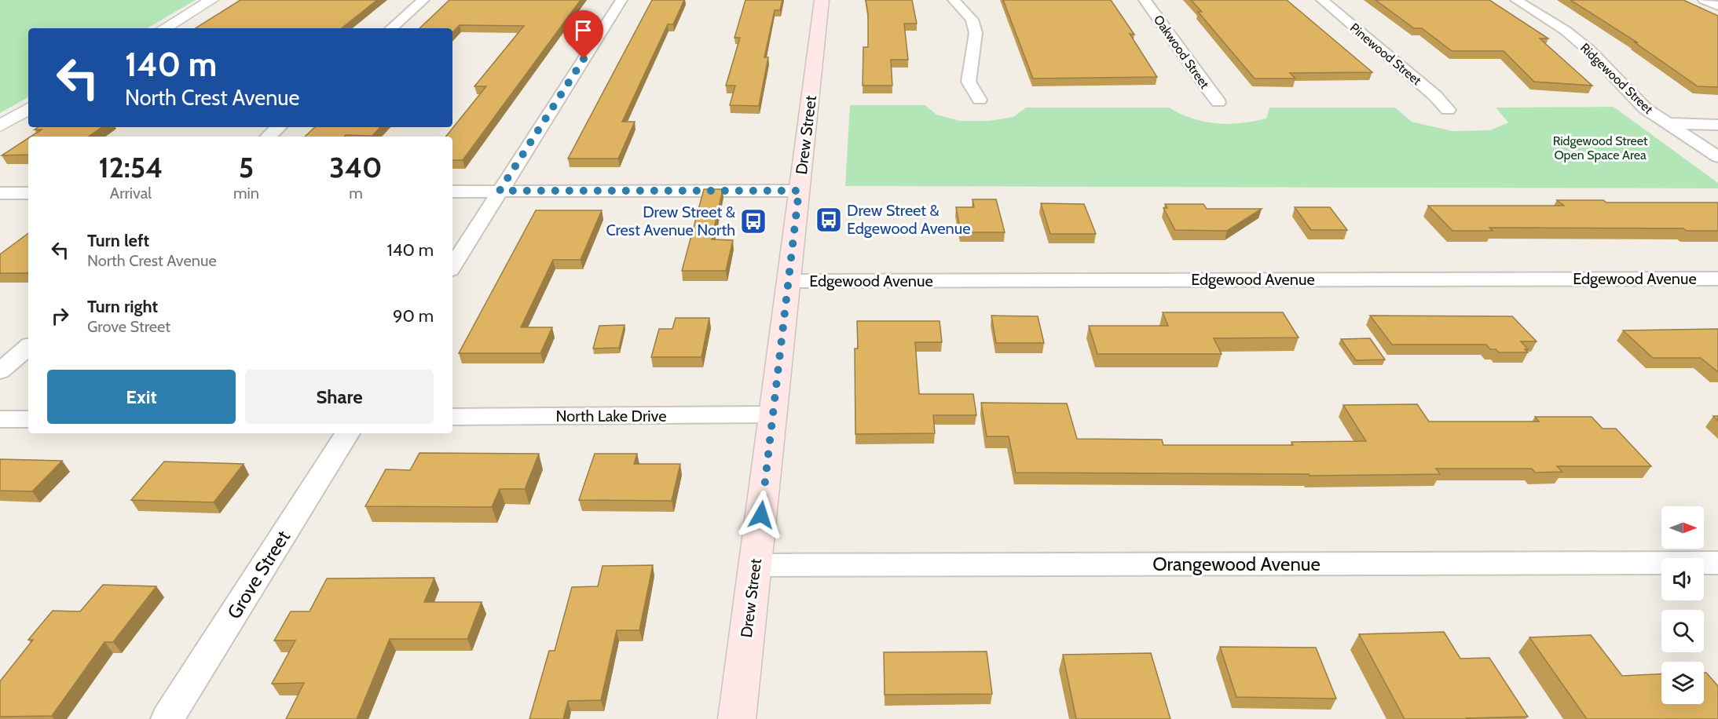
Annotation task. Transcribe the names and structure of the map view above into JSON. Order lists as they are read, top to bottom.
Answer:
{
  "streets": {
    "main road": ["Drew Street"],
    "street": [
      "Oakwood Street",
      "Pinewood Street",
      "Ridgewood Street",
      "Edgewood Avenue",
      "North Lake Drive",
      "Orangewood Avenue",
      "Grove Street"
    ]
  },
  "crossings": [
    ["Drew Street", "Edgewood Avenue"],
    ["Drew Street", "North Lake Drive"],
    ["Drew Street", "Orangewood Avenue"]
  ],
  "parks": ["Ridgewood Street Open Space Area"],
  "places": {
    "bus stop": ["Drew Street & Edgewood Avenue", "Drew Street & Crest Avenue North"]
  },
  "north": "right",
  "page": {
    "turn": ["140 m", "North Crest Avenue"],
    "eta": [
      "12:54",
      "Arrival",
      "5",
      "min",
      "340",
      "m"
    ],
    "list": [
      {
        "name": "Turn left",
        "note": "North Crest Avenue",
        "value": "140 m"
      },
      {
        "name": "Turn right",
        "note": "Grove Street",
        "value": "90 m"
      }
    ],
    "buttons": ["Exit", "Share"]
  }
}
